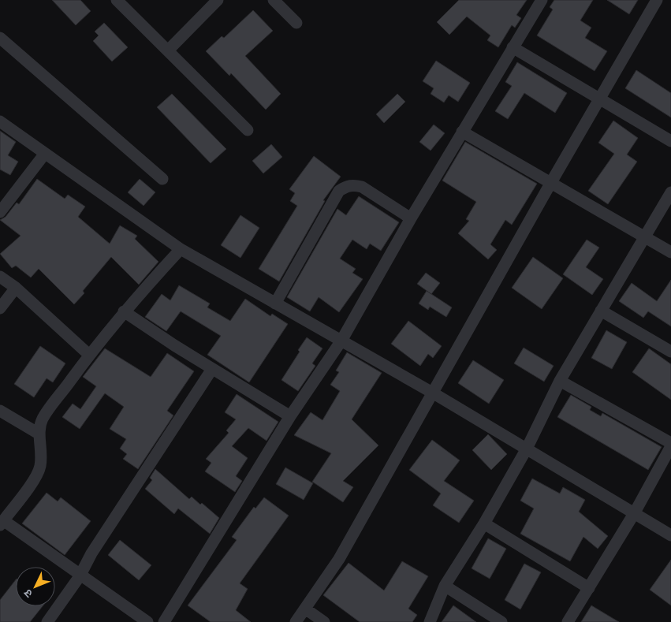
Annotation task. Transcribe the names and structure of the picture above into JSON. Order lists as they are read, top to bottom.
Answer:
{
  "north": "bottom left"
}
